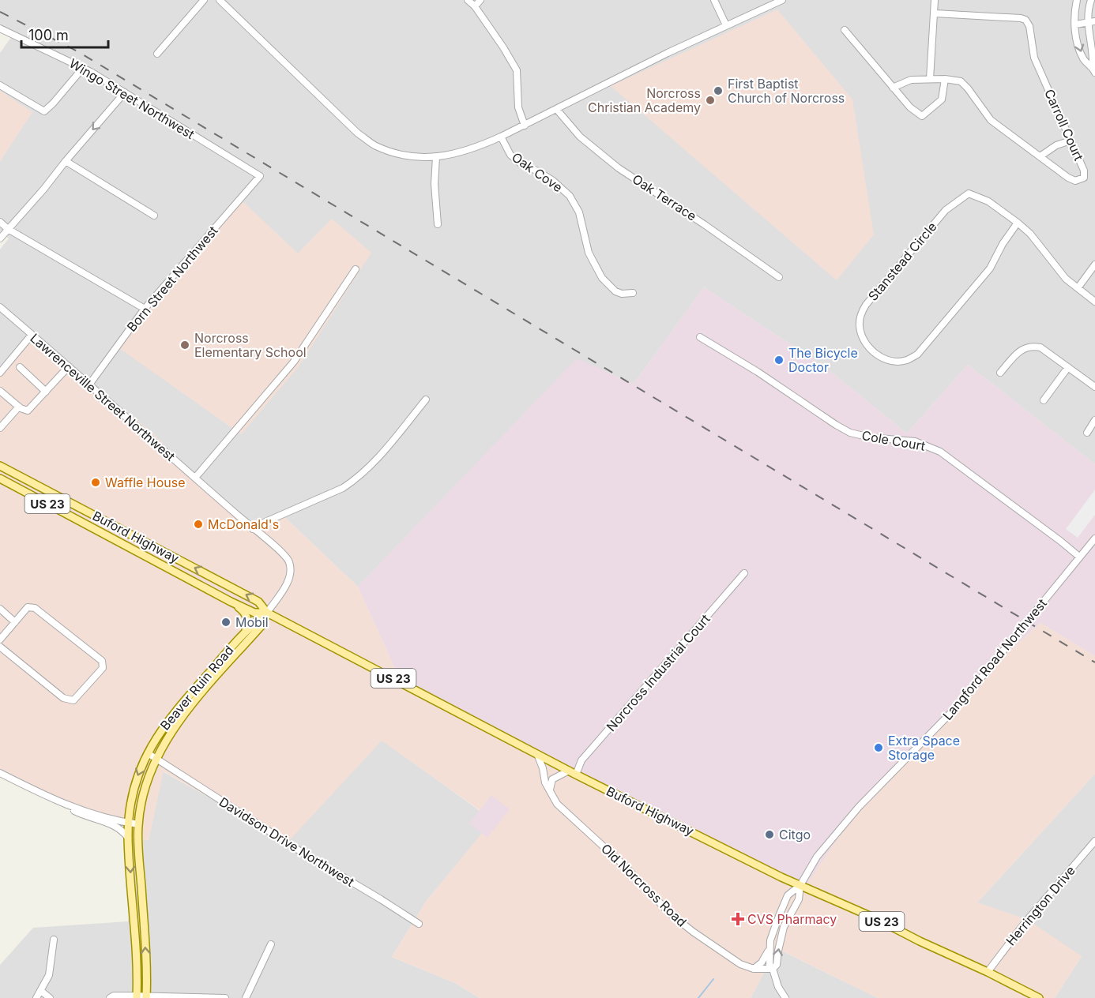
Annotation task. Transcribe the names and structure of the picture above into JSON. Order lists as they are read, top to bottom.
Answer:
{
  "streets": {
    "main road": ["US 23", "Buford Highway", "Beaver Ruin Road"],
    "street": [
      "Wingo Street Northwest",
      "Carroll Court",
      "Oak Cove",
      "Oak Terrace",
      "Stanstead Circle",
      "Born Street Northwest",
      "Lawrenceville Street Northwest",
      "Cole Court",
      "Langford Road Northwest",
      "Norcross Industrial Court",
      "Davidson Drive Northwest",
      "Old Norcross Road",
      "Herrington Drive"
    ]
  },
  "crossings": [
    ["Wingo Street Northwest", "Born Street Northwest"],
    ["Born Street Northwest", "Lawrenceville Street Northwest"],
    ["Lawrenceville Street Northwest", "Buford Highway"],
    ["Lawrenceville Street Northwest", "Beaver Ruin Road"],
    ["Cole Court", "Langford Road Northwest"],
    ["Buford Highway", "Langford Road Northwest"],
    ["Buford Highway", "Norcross Industrial Court"],
    ["Buford Highway", "Beaver Ruin Road"],
    ["Buford Highway", "Old Norcross Road"],
    ["Buford Highway", "Herrington Drive"],
    ["Langford Road Northwest", "Old Norcross Road"],
    ["Beaver Ruin Road", "Davidson Drive Northwest"]
  ],
  "places": {
    "other": [
      "First Baptist Church of Norcross",
      "Norcross Christian Academy",
      "Norcross Elementary School",
      "The Bicycle Doctor",
      "Waffle House",
      "McDonald's",
      "Mobil",
      "Extra Space Storage",
      "Citgo"
    ],
    "health": ["CVS Pharmacy"]
  },
  "scale_bar": "100 m"
}
